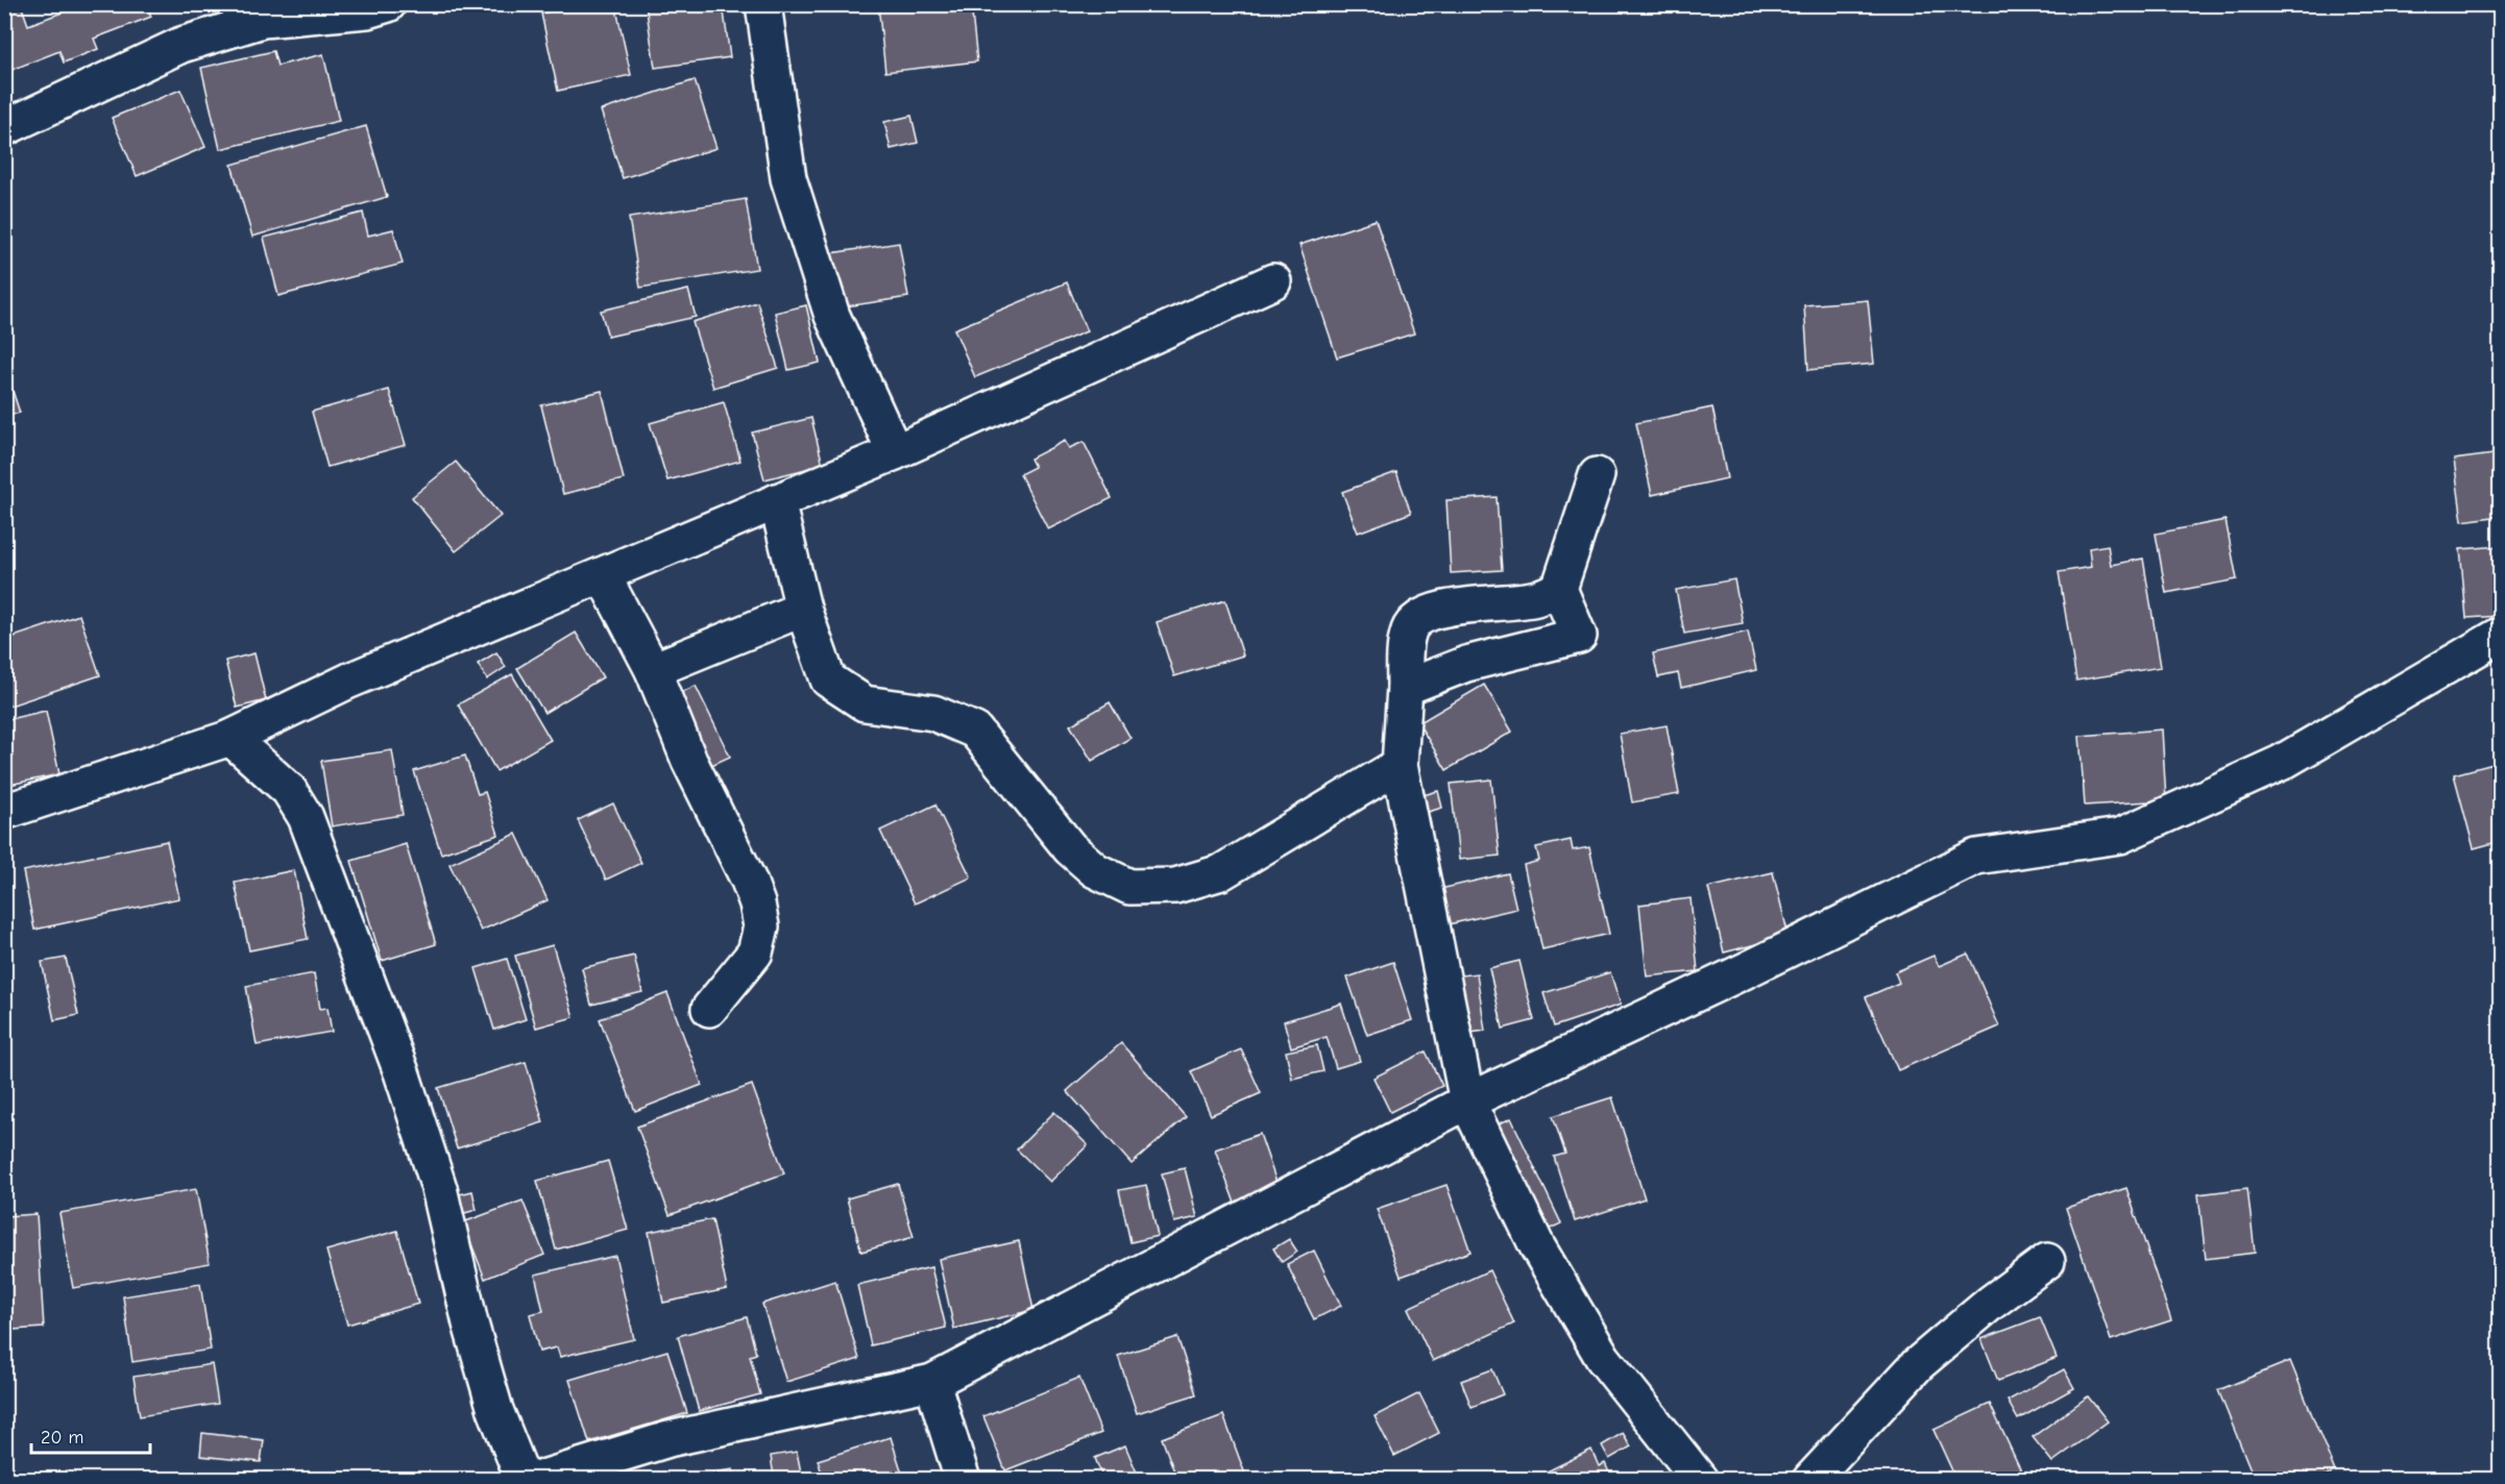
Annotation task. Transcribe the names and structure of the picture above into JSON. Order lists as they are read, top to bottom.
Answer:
{
  "scale_bar": "20 m"
}
